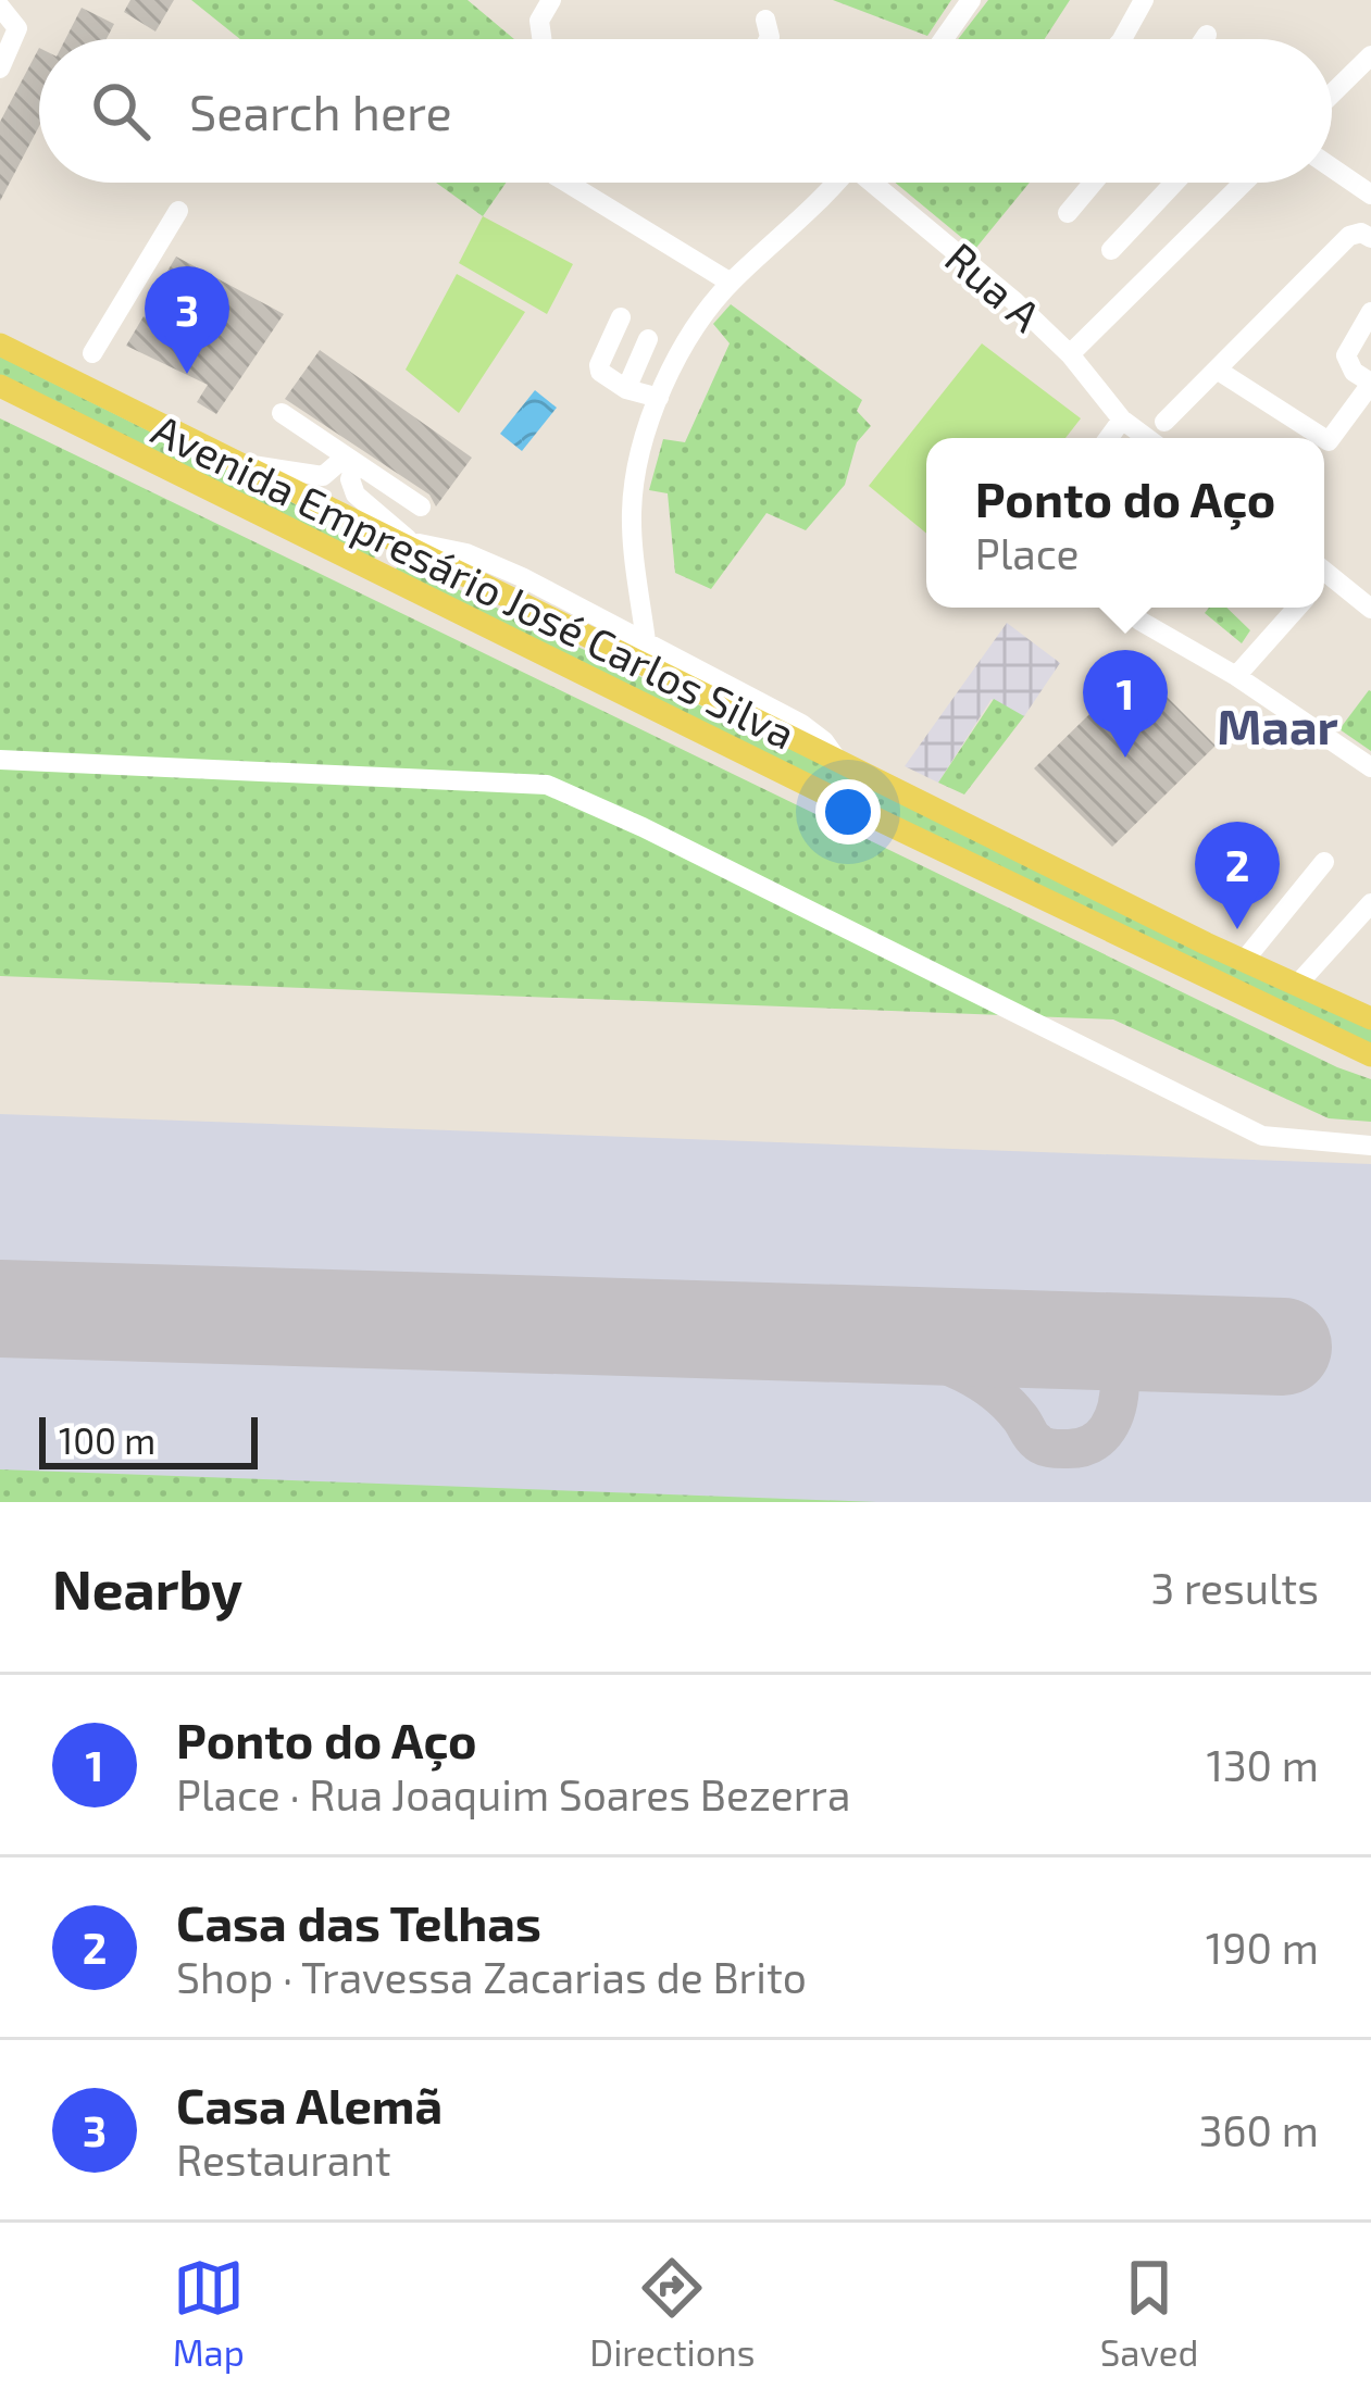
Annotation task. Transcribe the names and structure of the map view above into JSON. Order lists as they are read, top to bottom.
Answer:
{
  "streets": {
    "main road": ["Avenida Empresário José Carlos Silva"],
    "street": ["Rua A"]
  },
  "districts": ["Maar"],
  "scale_bar": "100 m",
  "page": {
    "search": "Search here",
    "pins": ["3", "1", "2"],
    "popup": ["Ponto do Aço", "Place"],
    "scale": "100 m",
    "heading": ["Nearby", "3 results"],
    "list": [
      {
        "mark": "1",
        "name": "Ponto do Aço",
        "note": "Place · Rua Joaquim Soares Bezerra",
        "value": "130 m"
      },
      {
        "mark": "2",
        "name": "Casa das Telhas",
        "note": "Shop · Travessa Zacarias de Brito",
        "value": "190 m"
      },
      {
        "mark": "3",
        "name": "Casa Alemã",
        "note": "Restaurant",
        "value": "360 m"
      }
    ],
    "nav": ["Map", "Directions", "Saved"]
  }
}
